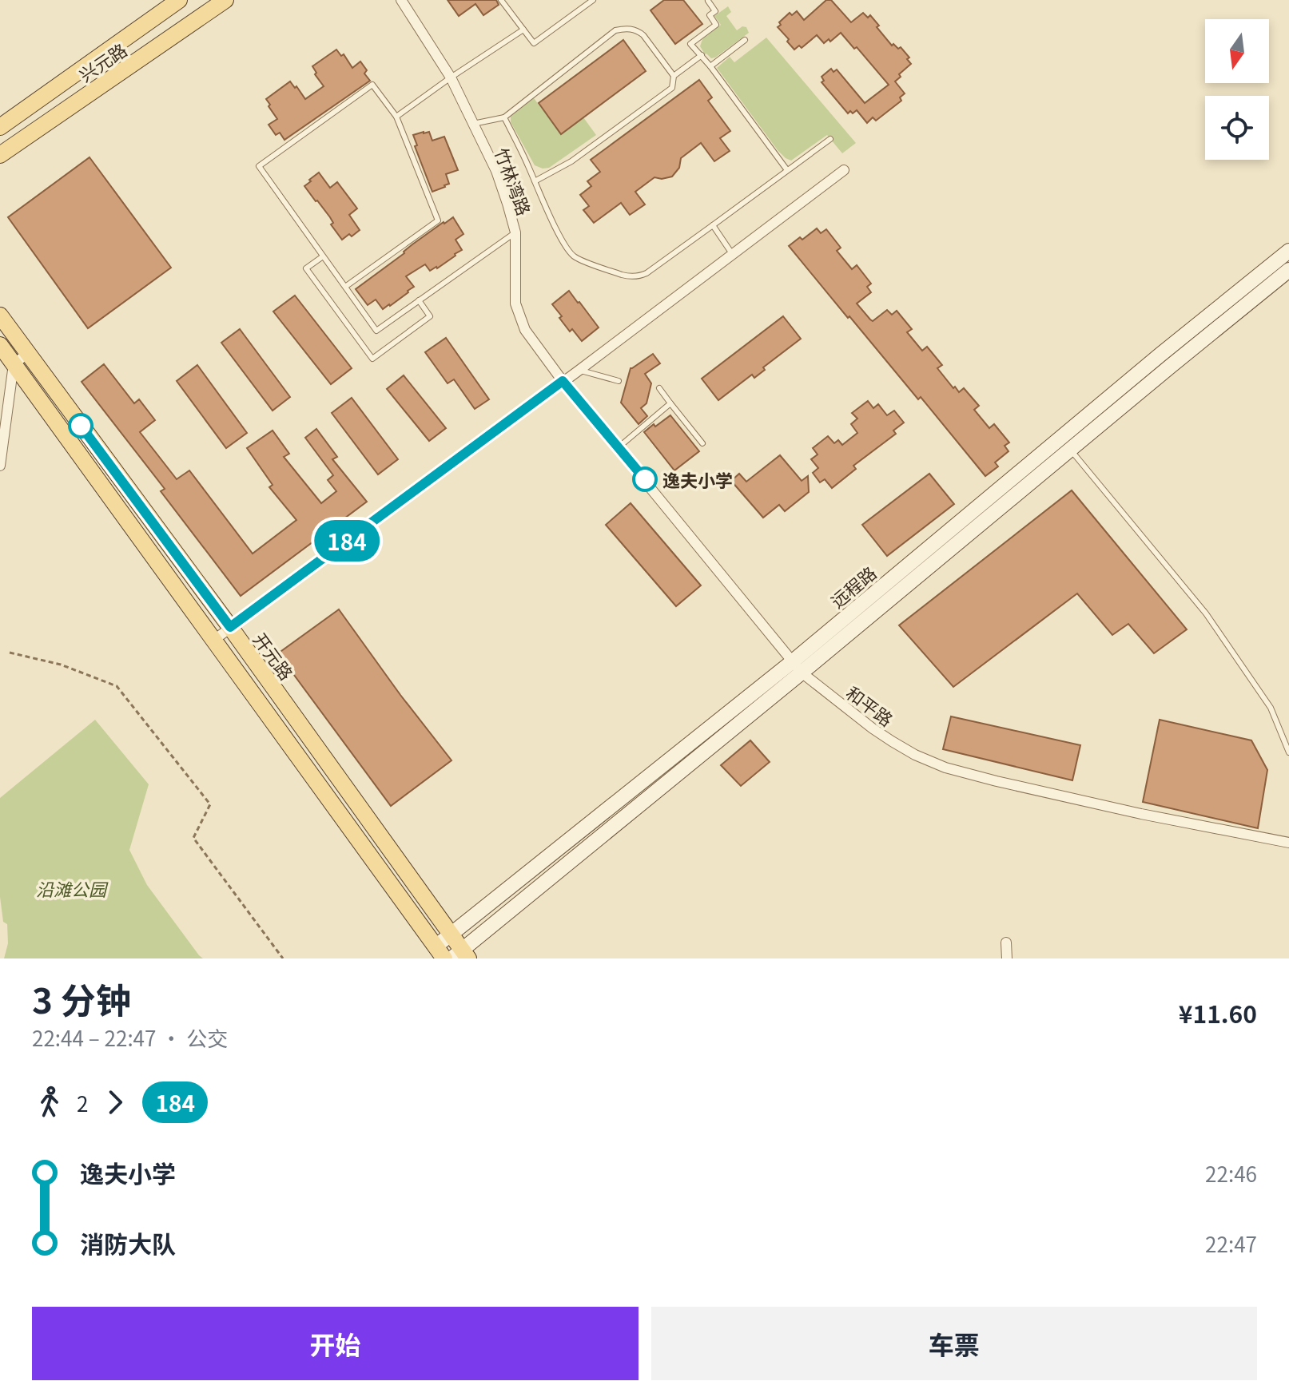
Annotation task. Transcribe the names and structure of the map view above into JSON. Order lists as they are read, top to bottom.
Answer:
{
  "streets": {
    "main road": ["兴元路", "远程路", "开元路"],
    "street": ["竹林湾路", "和平路"]
  },
  "crossings": [
    ["竹林湾路", "和平路"],
    ["远程路", "开元路"],
    ["远程路", "和平路"]
  ],
  "parks": ["沿滩公园"],
  "places": ["逸夫小学"],
  "lines": ["bus line 184"],
  "north": "bottom",
  "page": {
    "on_map": "184",
    "heading": ["3 分钟", "22:44 – 22:47 · 公交", "¥11.60"],
    "legs": ["2", "184"],
    "list": [
      {
        "name": "逸夫小学",
        "value": "22:46"
      },
      {
        "name": "消防大队",
        "value": "22:47"
      }
    ],
    "buttons": ["开始", "车票"]
  }
}
